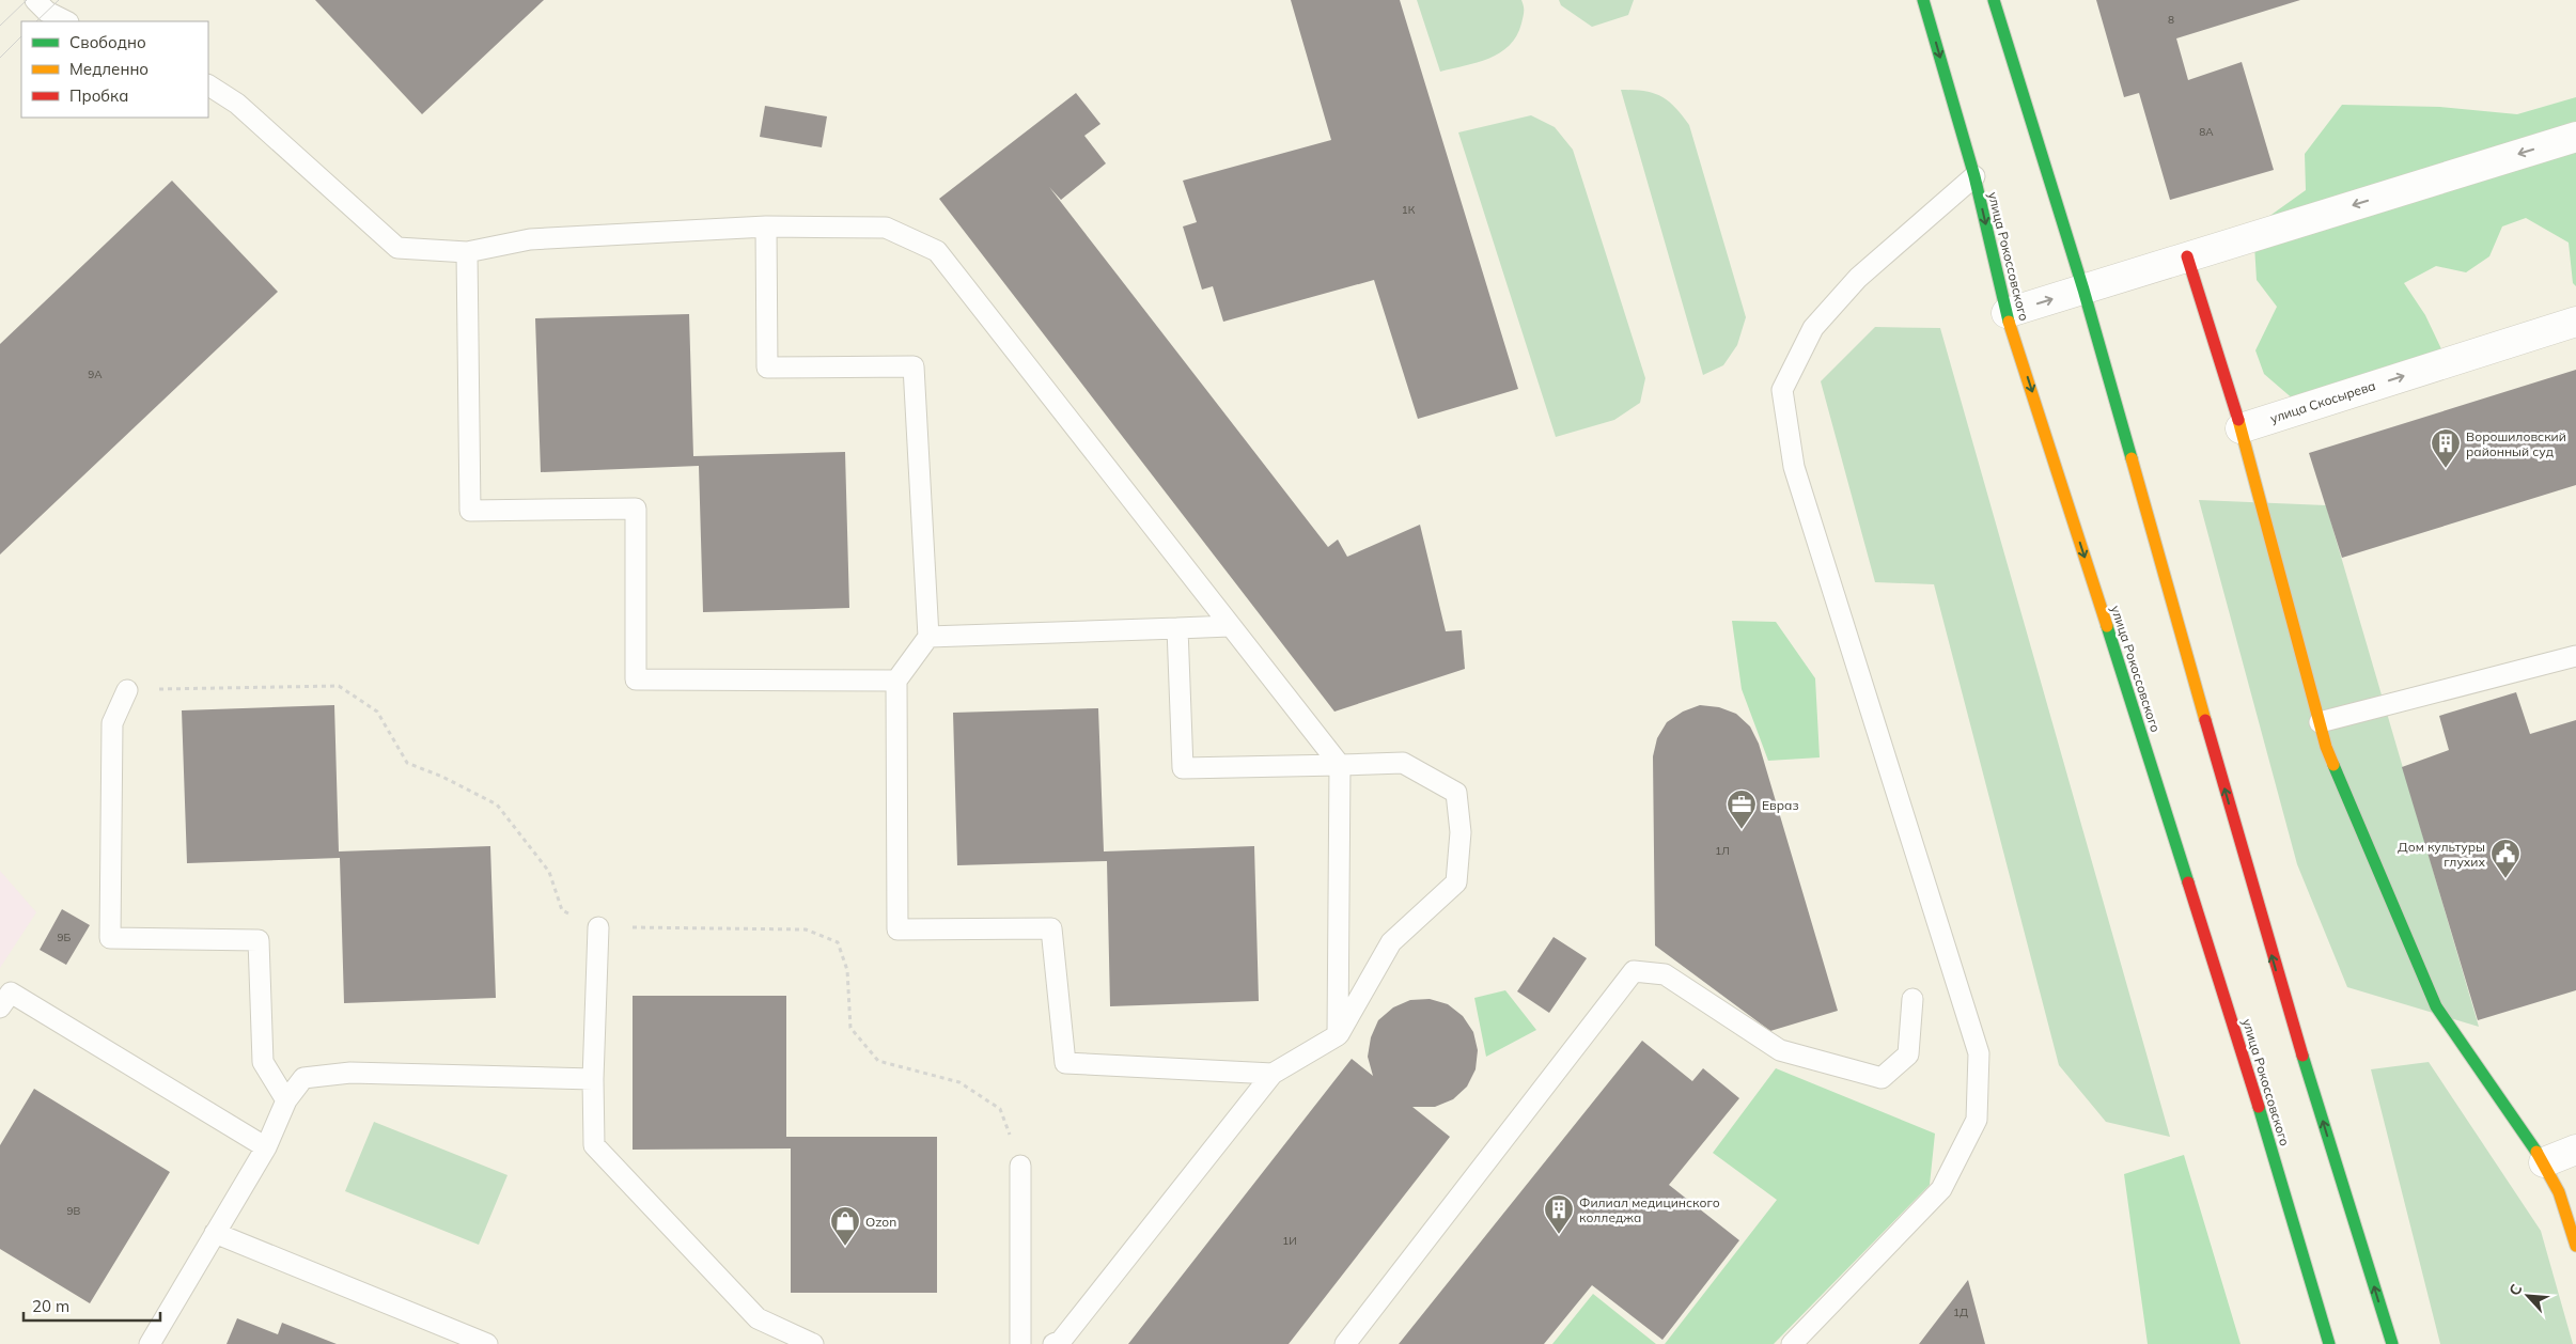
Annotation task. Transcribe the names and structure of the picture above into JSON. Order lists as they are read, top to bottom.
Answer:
{
  "streets": {
    "main road": ["улица Рокоссовского"],
    "street": ["улица Скосырева"]
  },
  "places": {
    "building": ["Ворошиловский районный суд", "Филиал медицинского колледжа"],
    "office": ["Евраз"],
    "public building": ["Дом культуры глухих"],
    "shop": ["Ozon"]
  },
  "house_numbers": [
    "8",
    "8А",
    "1К",
    "9А",
    "1Л",
    "9Б",
    "9В",
    "1И",
    "1Д"
  ],
  "legend": ["Свободно", "Медленно", "Пробка"],
  "scale_bar": "20 m",
  "north": "top left"
}
